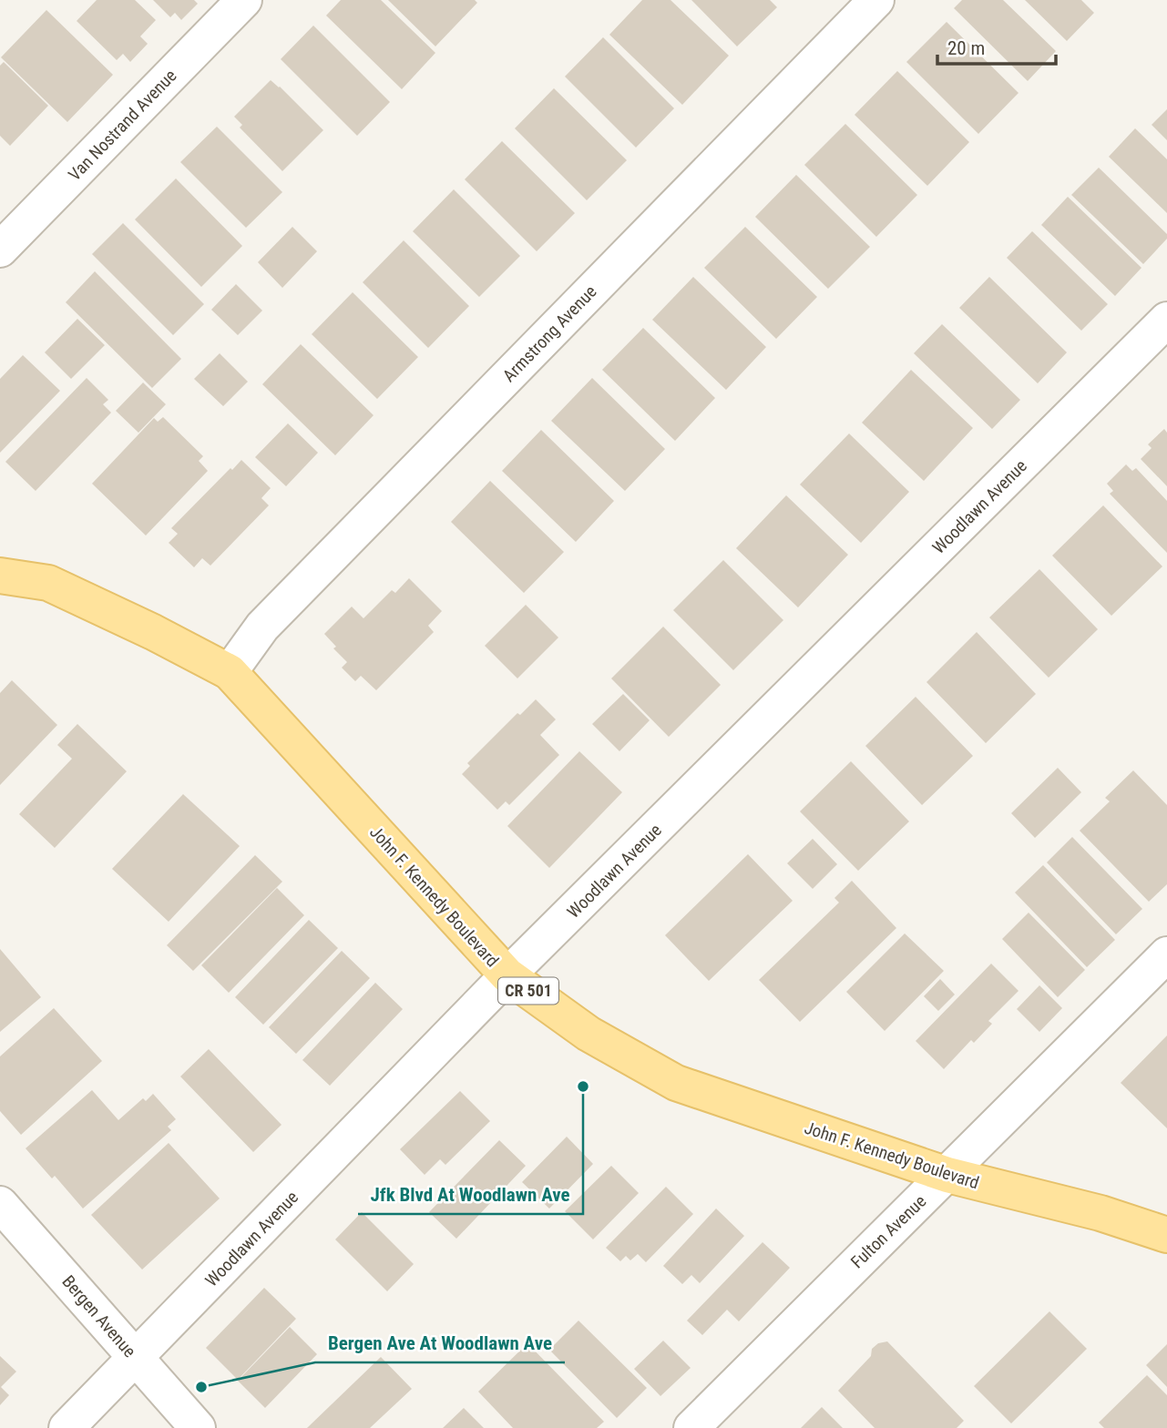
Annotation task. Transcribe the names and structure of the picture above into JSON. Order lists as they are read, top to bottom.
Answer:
{
  "streets": {
    "main road": ["John F. Kennedy Boulevard", "CR 501"],
    "street": [
      "Van Nostrand Avenue",
      "Armstrong Avenue",
      "Woodlawn Avenue",
      "Fulton Avenue",
      "Bergen Avenue"
    ]
  },
  "crossings": [
    ["Armstrong Avenue", "John F. Kennedy Boulevard"],
    ["Woodlawn Avenue", "John F. Kennedy Boulevard"],
    ["Woodlawn Avenue", "Bergen Avenue"],
    ["John F. Kennedy Boulevard", "Fulton Avenue"]
  ],
  "places": ["Jfk Blvd At Woodlawn Ave", "Bergen Ave At Woodlawn Ave"],
  "scale_bar": "20 m"
}
